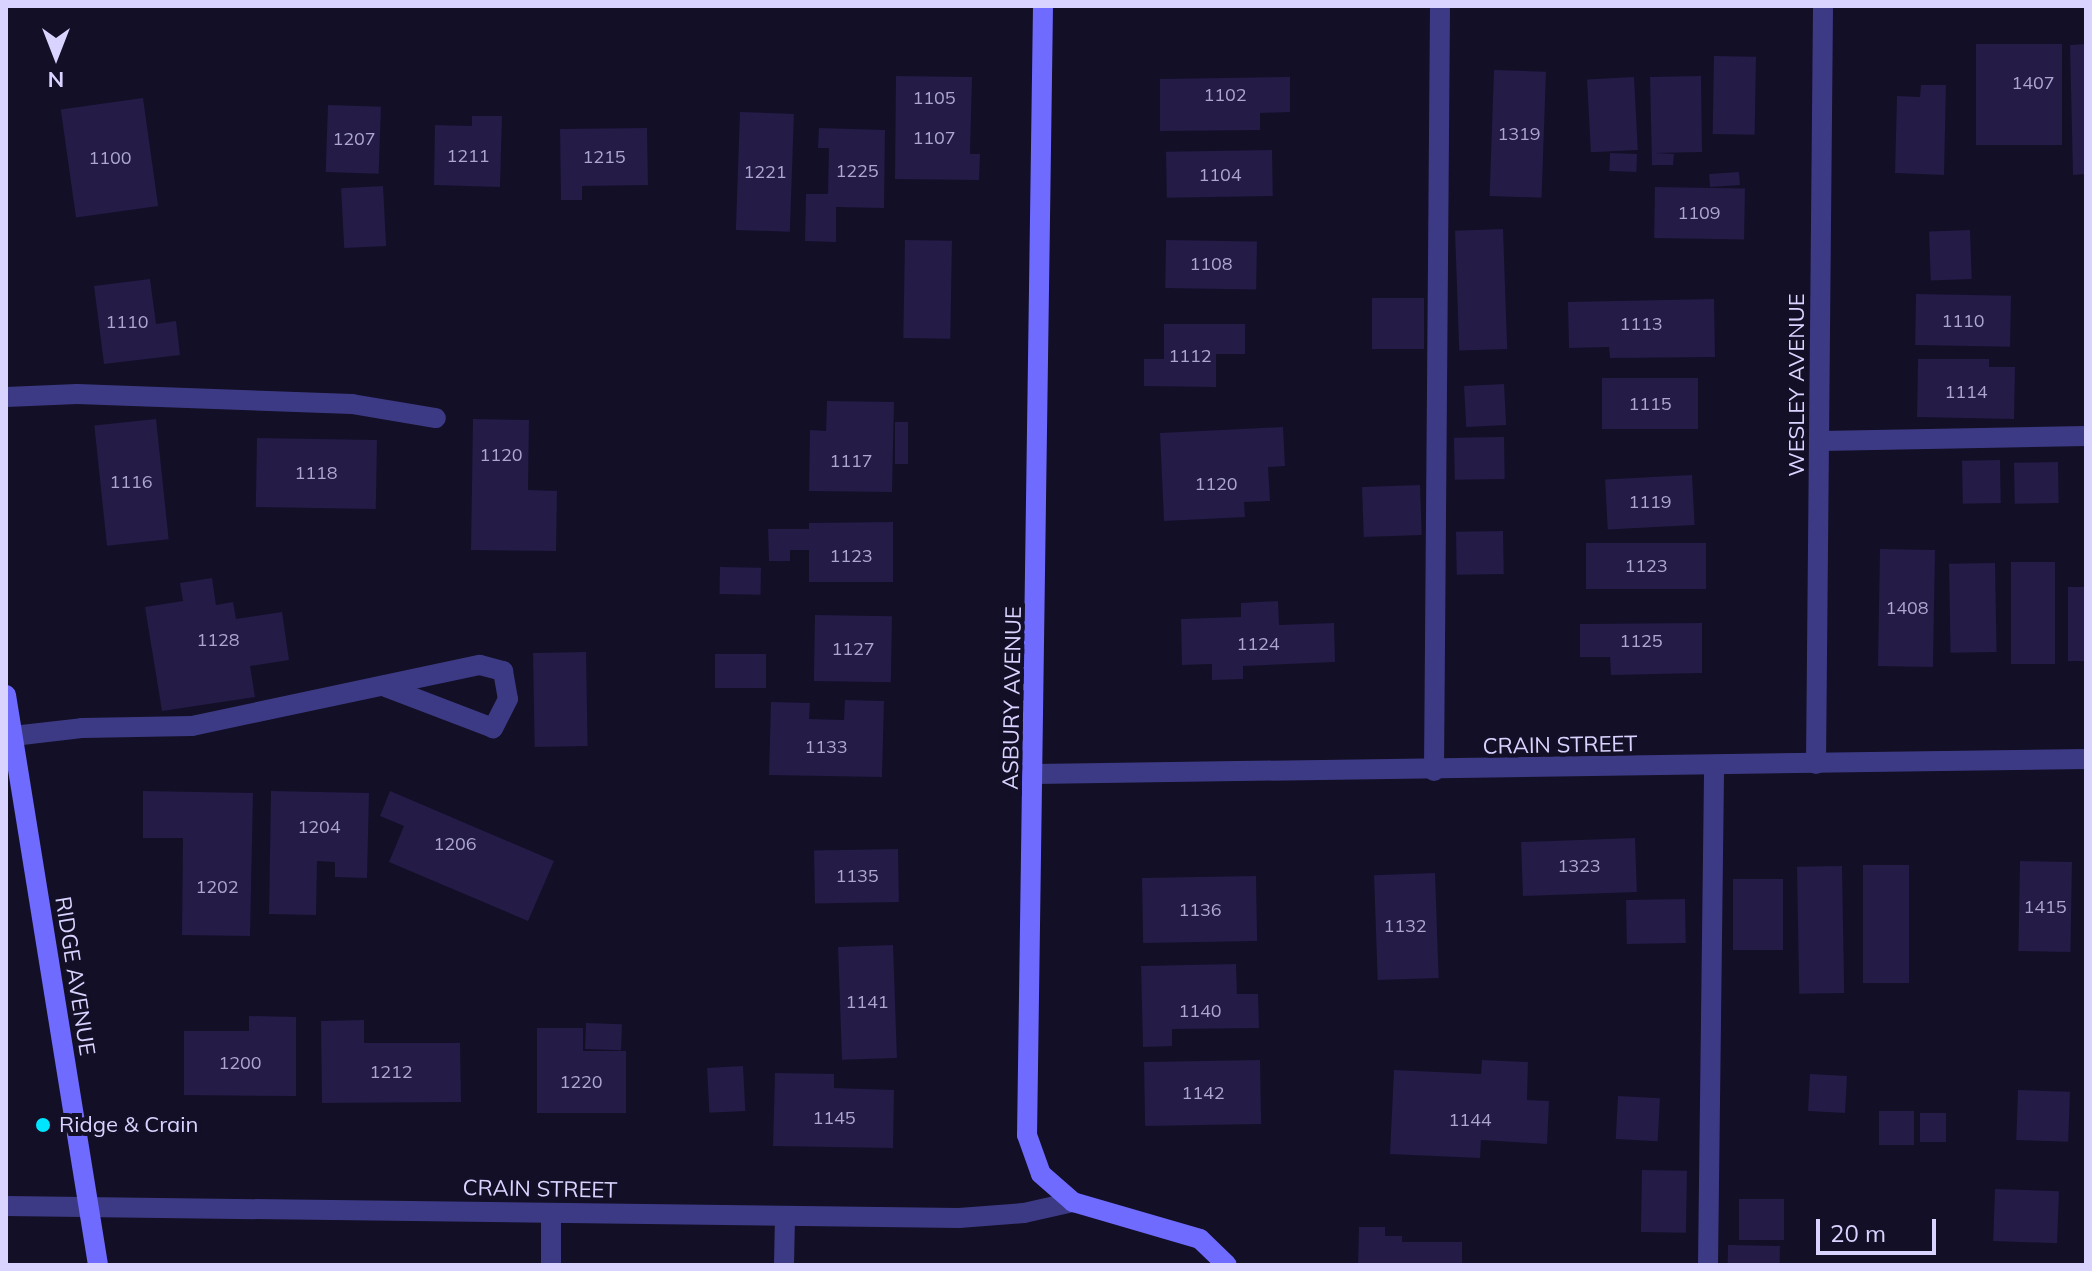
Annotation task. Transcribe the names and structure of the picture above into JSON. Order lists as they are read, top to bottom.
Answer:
{
  "streets": {
    "main road": ["ASBURY AVENUE", "RIDGE AVENUE"],
    "street": ["WESLEY AVENUE", "CRAIN STREET"]
  },
  "crossings": [
    ["WESLEY AVENUE", "CRAIN STREET"],
    ["ASBURY AVENUE", "CRAIN STREET"],
    ["CRAIN STREET", "RIDGE AVENUE"]
  ],
  "places": ["Ridge & Crain"],
  "house_numbers": [
    "1407",
    "1102",
    "1105",
    "1319",
    "1107",
    "1207",
    "1211",
    "1215",
    "1100",
    "1225",
    "1221",
    "1104",
    "1109",
    "1108",
    "1110",
    "1110",
    "1113",
    "1112",
    "1114",
    "1115",
    "1120",
    "1117",
    "1118",
    "1116",
    "1120",
    "1119",
    "1123",
    "1123",
    "1408",
    "1128",
    "1125",
    "1124",
    "1127",
    "1133",
    "1204",
    "1206",
    "1323",
    "1135",
    "1202",
    "1415",
    "1136",
    "1132",
    "1141",
    "1140",
    "1200",
    "1212",
    "1220",
    "1142",
    "1145",
    "1144"
  ],
  "scale_bar": "20 m",
  "north": "bottom"
}
